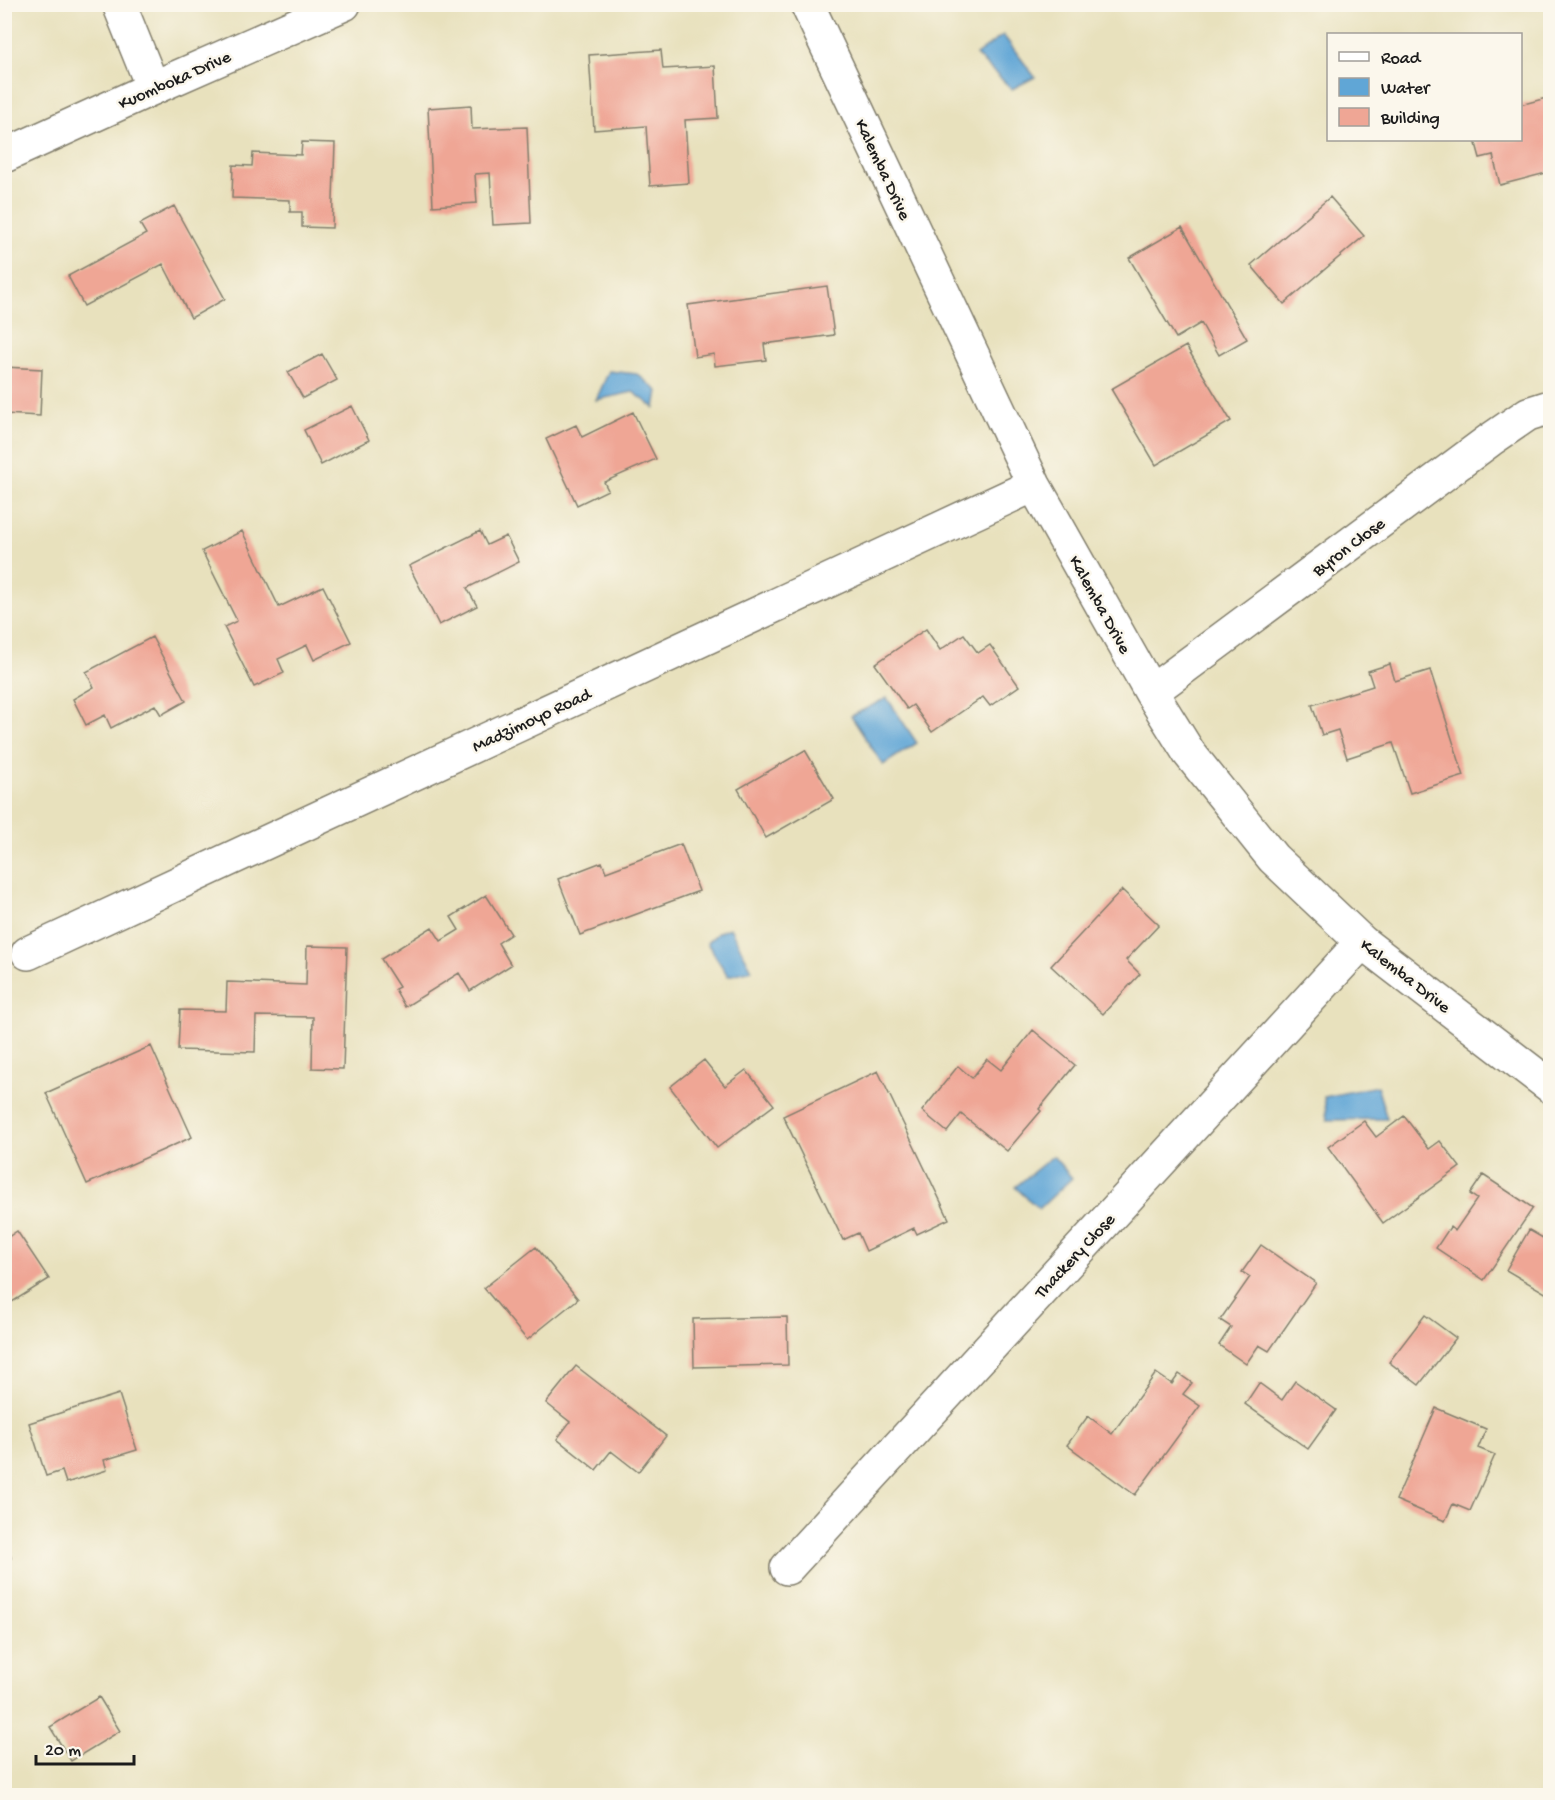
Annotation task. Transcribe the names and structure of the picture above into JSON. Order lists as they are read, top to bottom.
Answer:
{
  "streets": {
    "street": [
      "Kuomboka Drive",
      "Kalemba Drive",
      "Byron Close",
      "Madzimoyo Road",
      "Thackery Close"
    ]
  },
  "crossings": [
    ["Kalemba Drive", "Byron Close"],
    ["Kalemba Drive", "Madzimoyo Road"],
    ["Kalemba Drive", "Thackery Close"]
  ],
  "legend": ["Road", "Water", "Building"],
  "scale_bar": "20 m"
}
